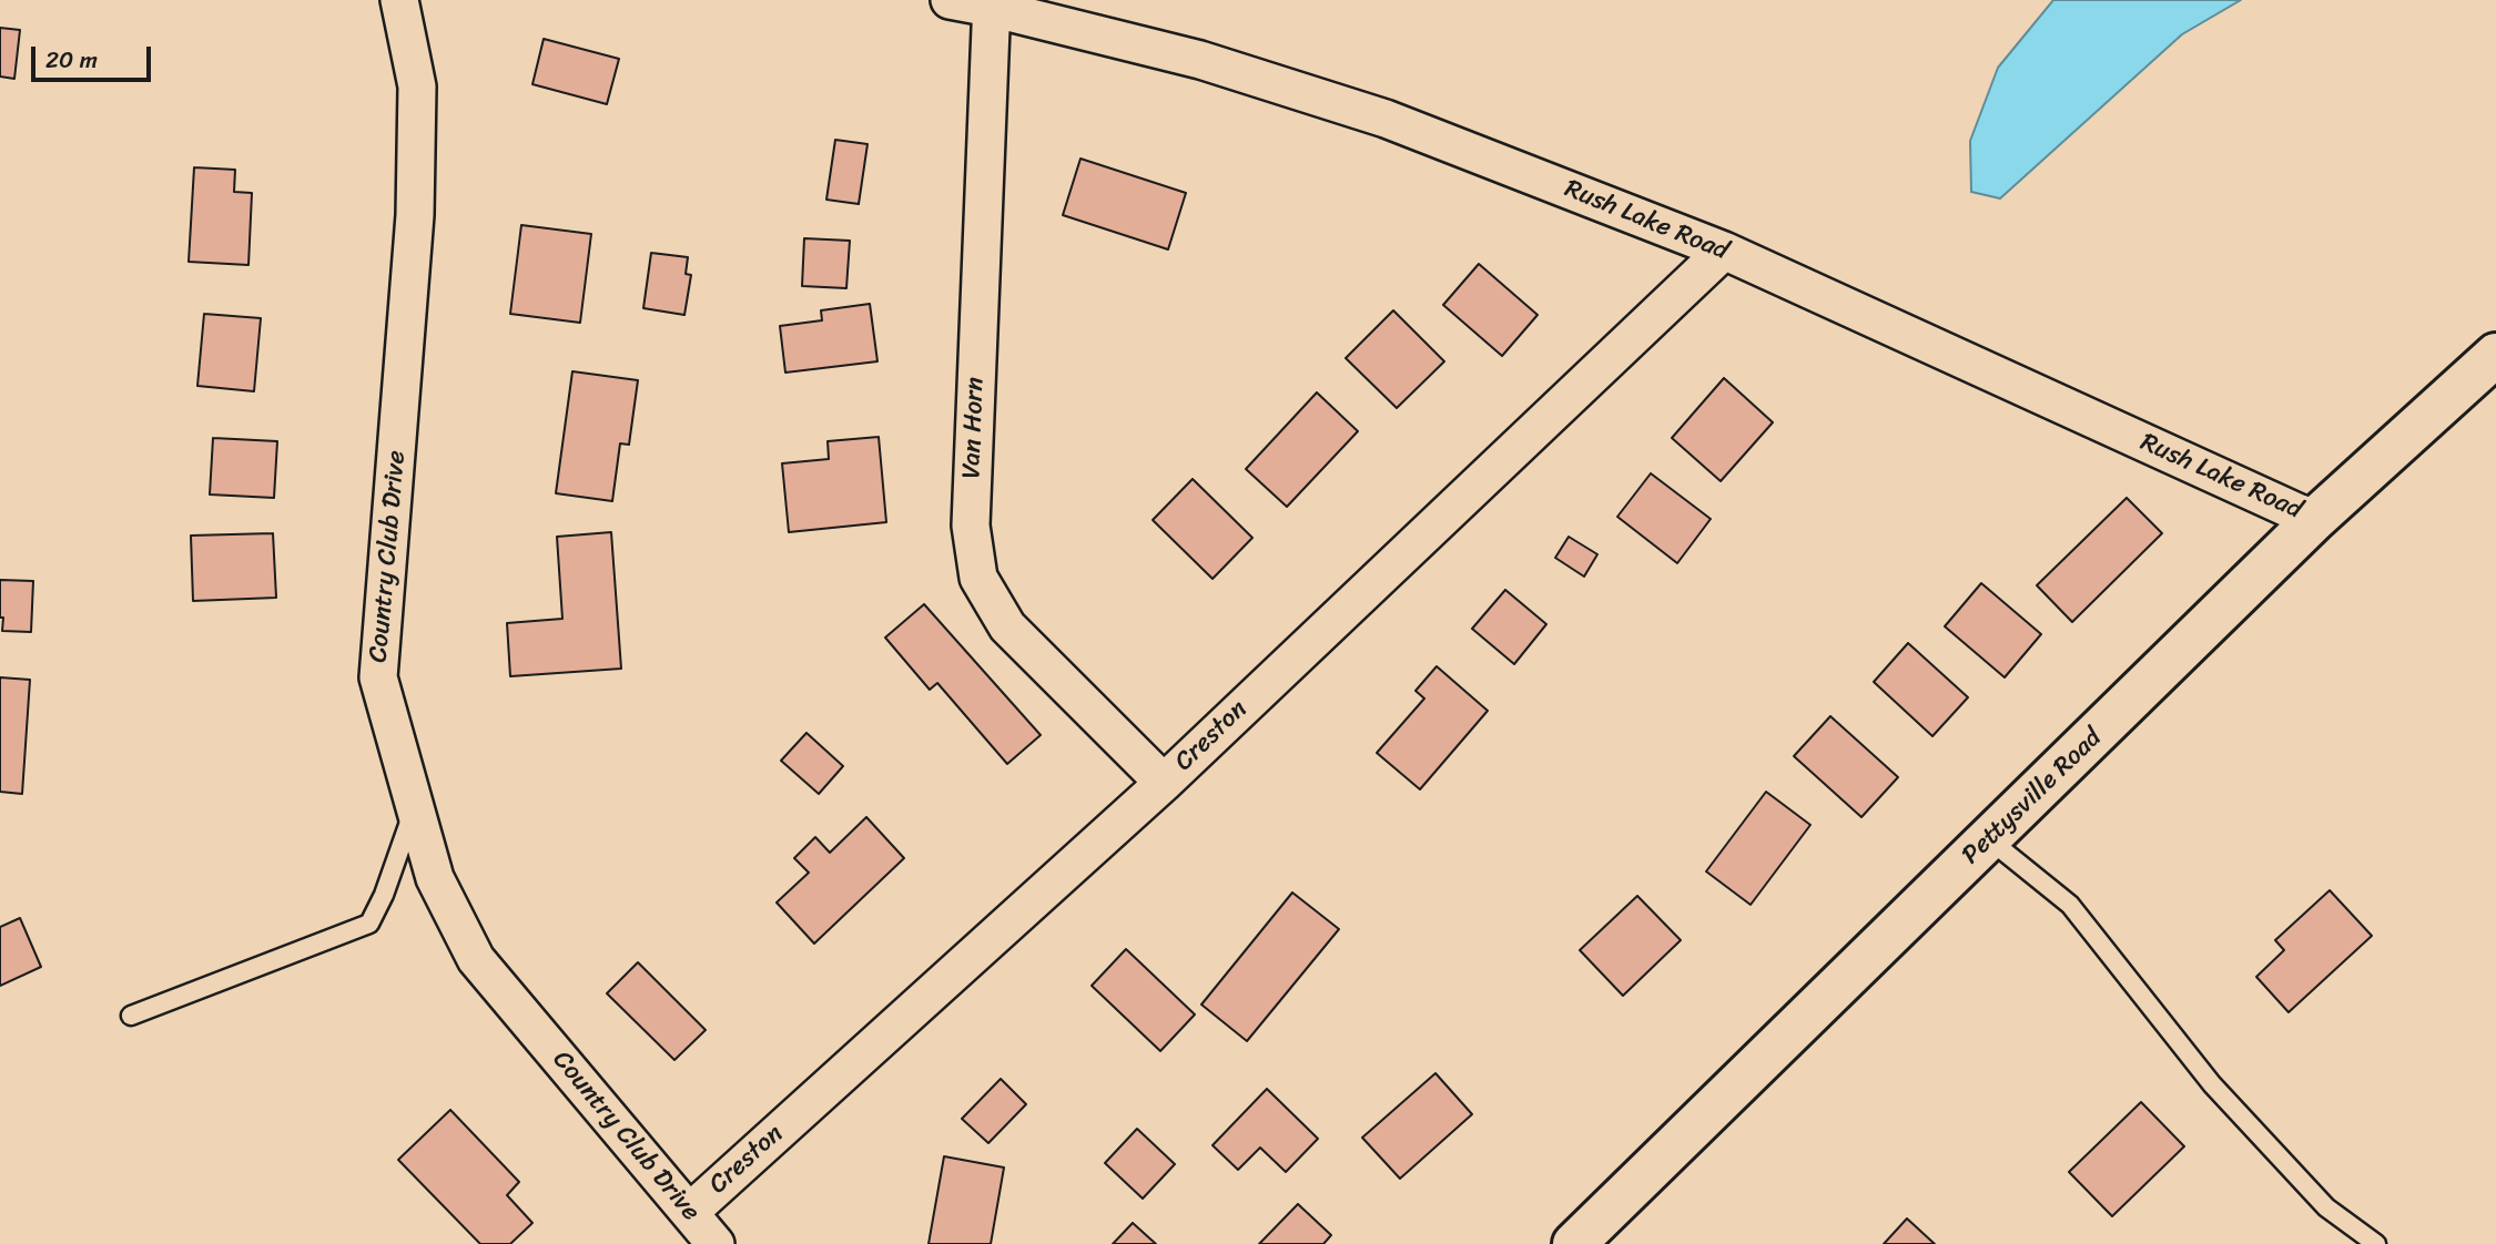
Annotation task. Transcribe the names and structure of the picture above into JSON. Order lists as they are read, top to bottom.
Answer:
{
  "streets": {
    "main road": ["Pettysville Road"],
    "street": [
      "Rush Lake Road",
      "Van Horn",
      "Country Club Drive",
      "Creston"
    ]
  },
  "crossings": [
    ["Rush Lake Road", "Van Horn"],
    ["Rush Lake Road", "Creston"],
    ["Rush Lake Road", "Pettysville Road"],
    ["Van Horn", "Creston"],
    ["Country Club Drive", "Creston"]
  ],
  "scale_bar": "20 m"
}
